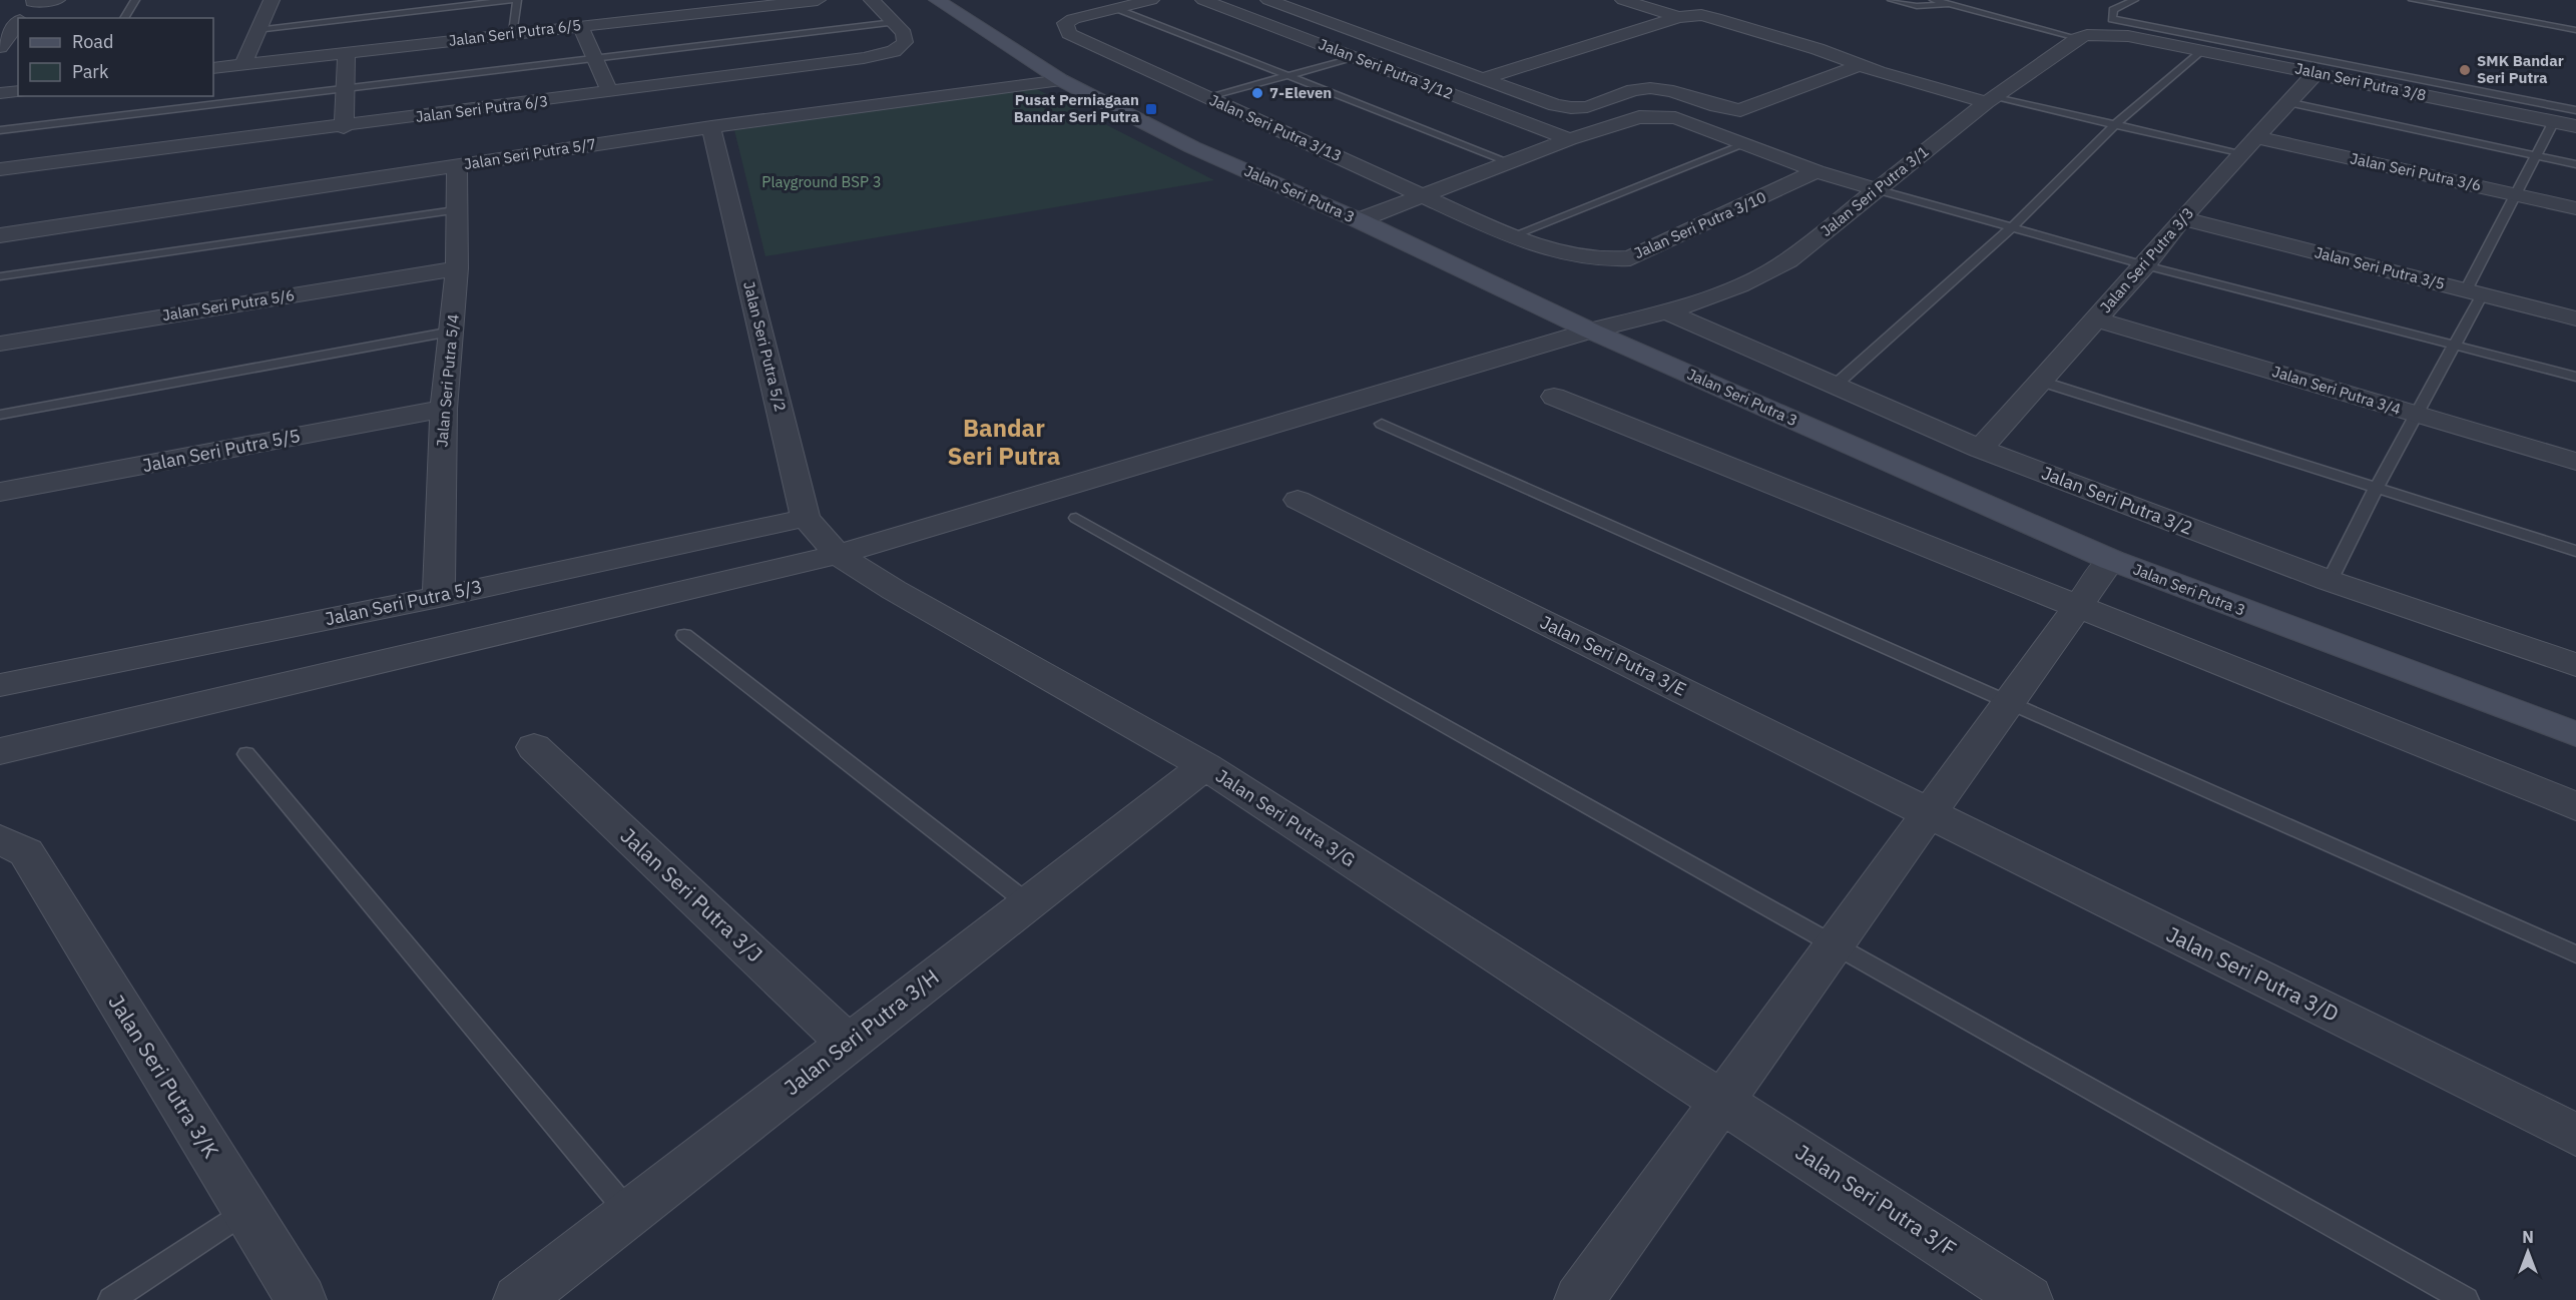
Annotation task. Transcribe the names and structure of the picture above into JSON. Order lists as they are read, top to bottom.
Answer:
{
  "streets": {
    "street": [
      "Jalan Seri Putra 6/5",
      "Jalan Seri Putra 3/12",
      "Jalan Seri Putra 3/8",
      "Jalan Seri Putra 6/3",
      "Jalan Seri Putra 3/13",
      "Jalan Seri Putra 5/7",
      "Jalan Seri Putra 3/6",
      "Jalan Seri Putra 3/1",
      "Jalan Seri Putra 3",
      "Jalan Seri Putra 3/10",
      "Jalan Seri Putra 3/3",
      "Jalan Seri Putra 3/5",
      "Jalan Seri Putra 5/6",
      "Jalan Seri Putra 5/2",
      "Jalan Seri Putra 5/4",
      "Jalan Seri Putra 3/4",
      "Jalan Seri Putra 5/5",
      "Jalan Seri Putra 3/2",
      "Jalan Seri Putra 5/3",
      "Jalan Seri Putra 3/E",
      "Jalan Seri Putra 3/G",
      "Jalan Seri Putra 3/J",
      "Jalan Seri Putra 3/D",
      "Jalan Seri Putra 3/H",
      "Jalan Seri Putra 3/K",
      "Jalan Seri Putra 3/F"
    ]
  },
  "crossings": [
    ["Jalan Seri Putra 3/8", "Jalan Seri Putra 3/1"],
    ["Jalan Seri Putra 3/8", "Jalan Seri Putra 3/3"],
    ["Jalan Seri Putra 3/13", "Jalan Seri Putra 3/10"],
    ["Jalan Seri Putra 5/7", "Jalan Seri Putra 3"],
    ["Jalan Seri Putra 5/7", "Jalan Seri Putra 5/2"],
    ["Jalan Seri Putra 5/7", "Jalan Seri Putra 5/4"],
    ["Jalan Seri Putra 3/6", "Jalan Seri Putra 3/3"],
    ["Jalan Seri Putra 3/1", "Jalan Seri Putra 3"],
    ["Jalan Seri Putra 3/1", "Jalan Seri Putra 5/2"],
    ["Jalan Seri Putra 3/1", "Jalan Seri Putra 3/2"],
    ["Jalan Seri Putra 3/1", "Jalan Seri Putra 3/G"],
    ["Jalan Seri Putra 3/3", "Jalan Seri Putra 3/5"],
    ["Jalan Seri Putra 3/3", "Jalan Seri Putra 3/4"],
    ["Jalan Seri Putra 3/3", "Jalan Seri Putra 3/2"],
    ["Jalan Seri Putra 5/6", "Jalan Seri Putra 5/4"],
    ["Jalan Seri Putra 5/2", "Jalan Seri Putra 5/3"],
    ["Jalan Seri Putra 5/2", "Jalan Seri Putra 3/G"],
    ["Jalan Seri Putra 5/4", "Jalan Seri Putra 5/5"],
    ["Jalan Seri Putra 5/4", "Jalan Seri Putra 5/3"],
    ["Jalan Seri Putra 3/E", "Jalan Seri Putra 3/D"],
    ["Jalan Seri Putra 3/G", "Jalan Seri Putra 3/H"],
    ["Jalan Seri Putra 3/G", "Jalan Seri Putra 3/F"],
    ["Jalan Seri Putra 3/J", "Jalan Seri Putra 3/H"]
  ],
  "districts": ["Bandar Seri Putra"],
  "parks": ["Playground BSP 3"],
  "places": {
    "other": ["SMK Bandar Seri Putra", "7-Eleven"],
    "transit": ["Pusat Perniagaan Bandar Seri Putra"]
  },
  "legend": ["Road", "Park"],
  "north": "top"
}
